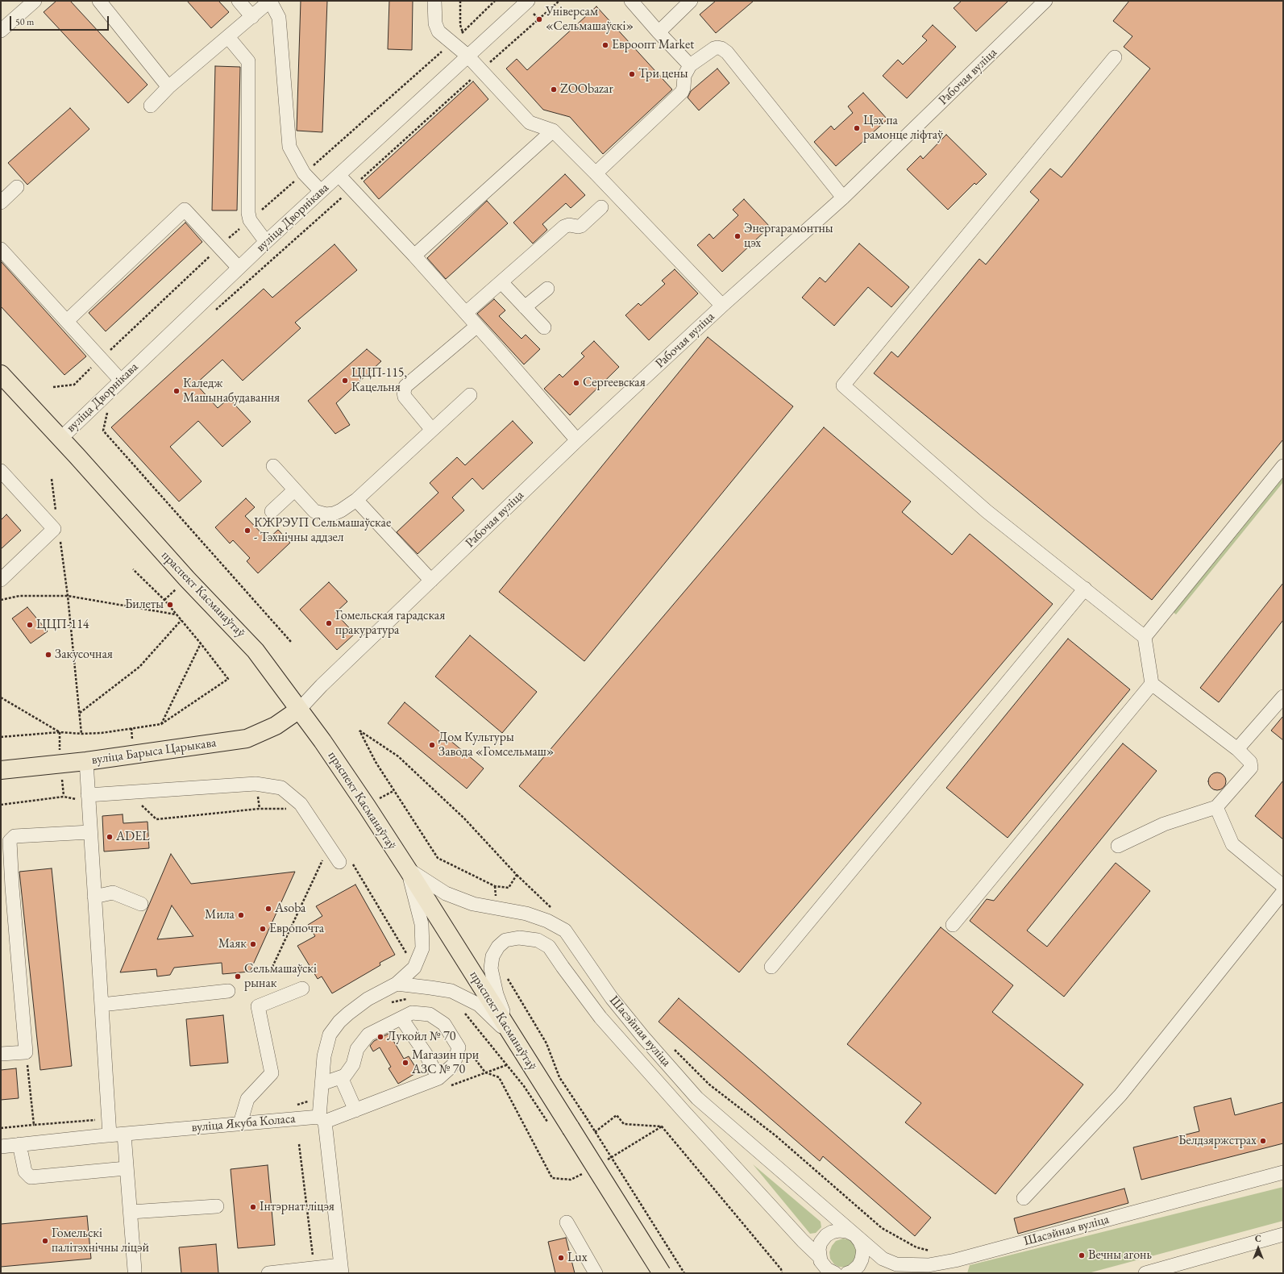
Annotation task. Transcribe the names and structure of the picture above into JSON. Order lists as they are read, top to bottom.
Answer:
{
  "streets": {
    "main road": ["праспект Касманаўтаў", "вуліца Барыса Царыкава"],
    "street": [
      "Рабочая вуліца",
      "вуліца Дворнікава",
      "Шасэйная вуліца",
      "вуліца Якуба Коласа"
    ]
  },
  "crossings": [
    ["Рабочая вуліца", "праспект Касманаўтаў"],
    ["Рабочая вуліца", "вуліца Барыса Царыкава"],
    ["вуліца Дворнікава", "праспект Касманаўтаў"],
    ["праспект Касманаўтаў", "вуліца Барыса Царыкава"],
    ["праспект Касманаўтаў", "Шасэйная вуліца"]
  ],
  "places": [
    "Універсам «Сельмашаўскі»",
    "Евроопт Market",
    "Три цены",
    "ZOObazar",
    "Цэх па рамонце ліфтаў",
    "Энергарамонтны цэх",
    "ЦЦП-115, Кацельня",
    "Сергеевская",
    "Каледж Машынабудавання",
    "КЖРЭУП Сельмашаўскае - Тэхнічны аддзел",
    "Билеты",
    "Гомельская гарадская пракуратура",
    "ЦЦП-114",
    "Закусочная",
    "Дом Культуры Завода «Гомсельмаш»",
    "ADEL",
    "Asoba",
    "Мила",
    "Европочта",
    "Маяк",
    "Сельмашаўскі рынак",
    "Лукойл № 70",
    "Магазин при АЗС № 70",
    "Белдзяржстрах",
    "Інтэрнат ліцэя",
    "Гомельскі палітэхнічны ліцэй",
    "Вечны агонь",
    "Lux"
  ],
  "scale_bar": "50 m",
  "north": "top"
}
